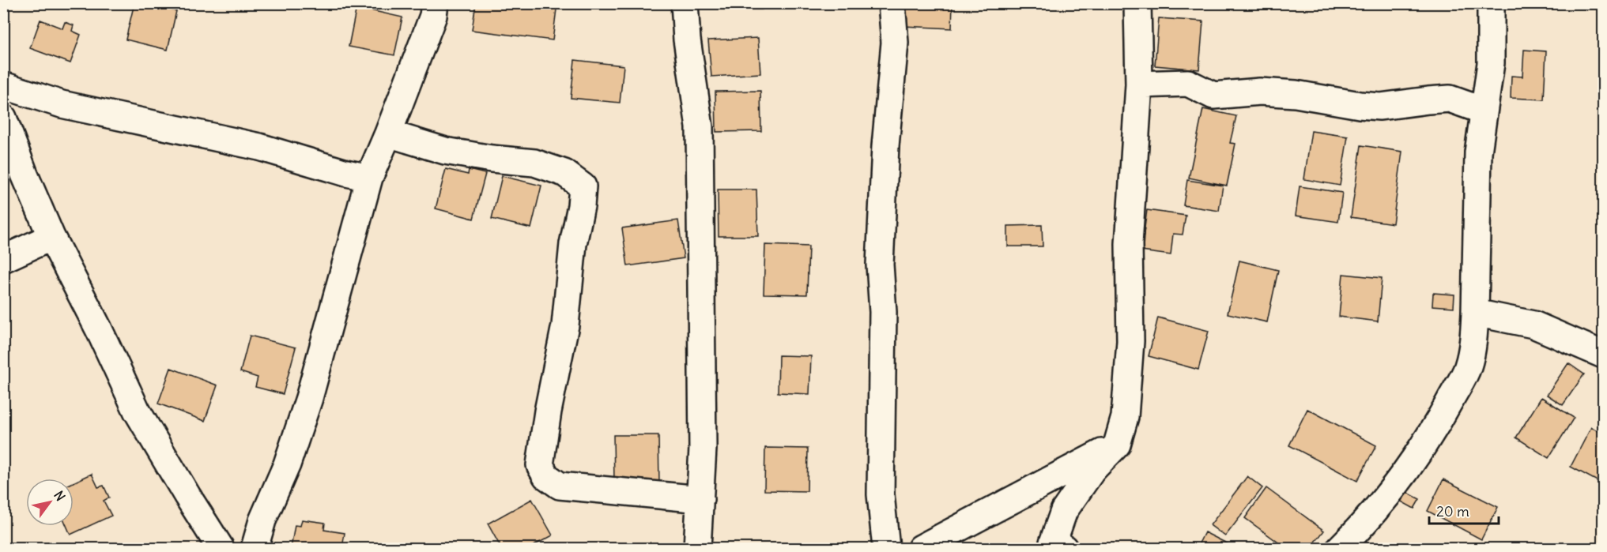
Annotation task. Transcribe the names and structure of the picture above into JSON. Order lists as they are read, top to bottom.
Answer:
{
  "scale_bar": "20 m",
  "north": "top right"
}
